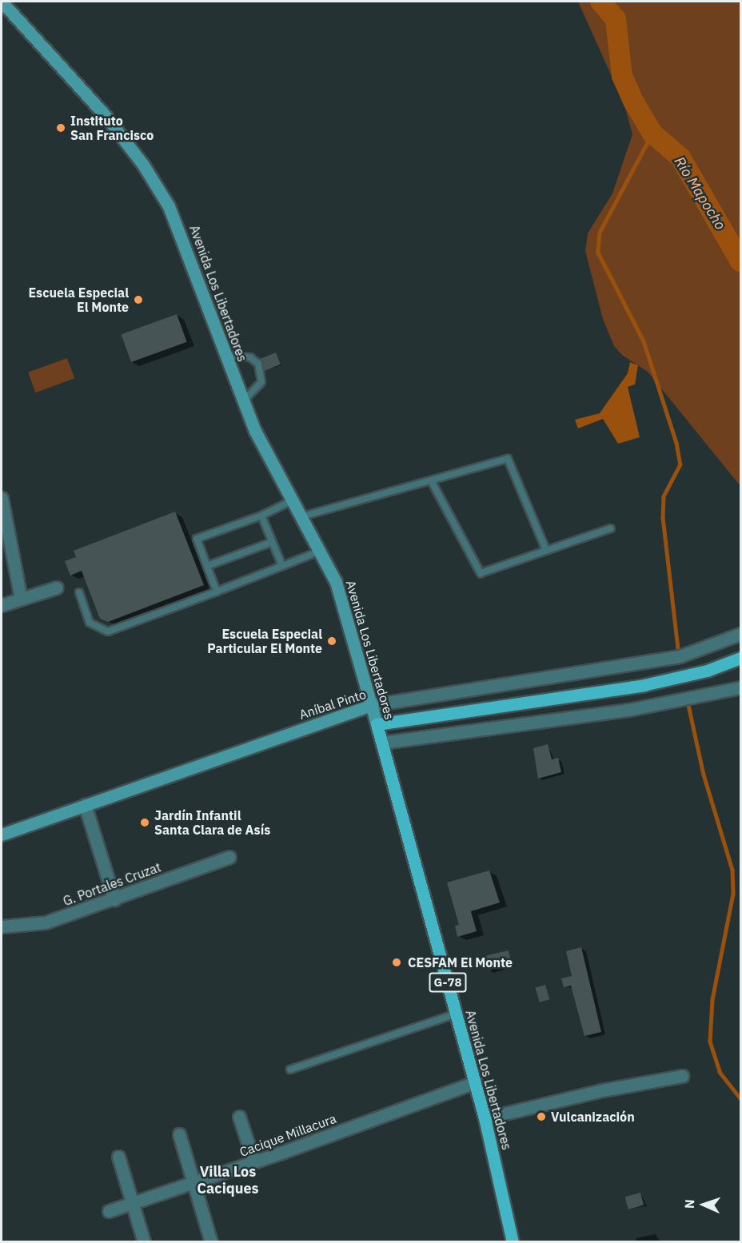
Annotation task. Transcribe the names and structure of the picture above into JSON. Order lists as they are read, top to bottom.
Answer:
{
  "streets": {
    "main road": ["Avenida Los Libertadores", "Aníbal Pinto", "G-78"],
    "street": ["G. Portales Cruzat", "Cacique Millacura"]
  },
  "crossings": [
    ["Avenida Los Libertadores", "Aníbal Pinto"],
    ["Avenida Los Libertadores", "Cacique Millacura"]
  ],
  "districts": ["Villa Los Caciques"],
  "water": ["Río Mapocho"],
  "places": [
    "Instituto San Francisco",
    "Escuela Especial El Monte",
    "Escuela Especial Particular El Monte",
    "Jardín Infantil Santa Clara de Asís",
    "CESFAM El Monte",
    "Vulcanización"
  ],
  "north": "left"
}
